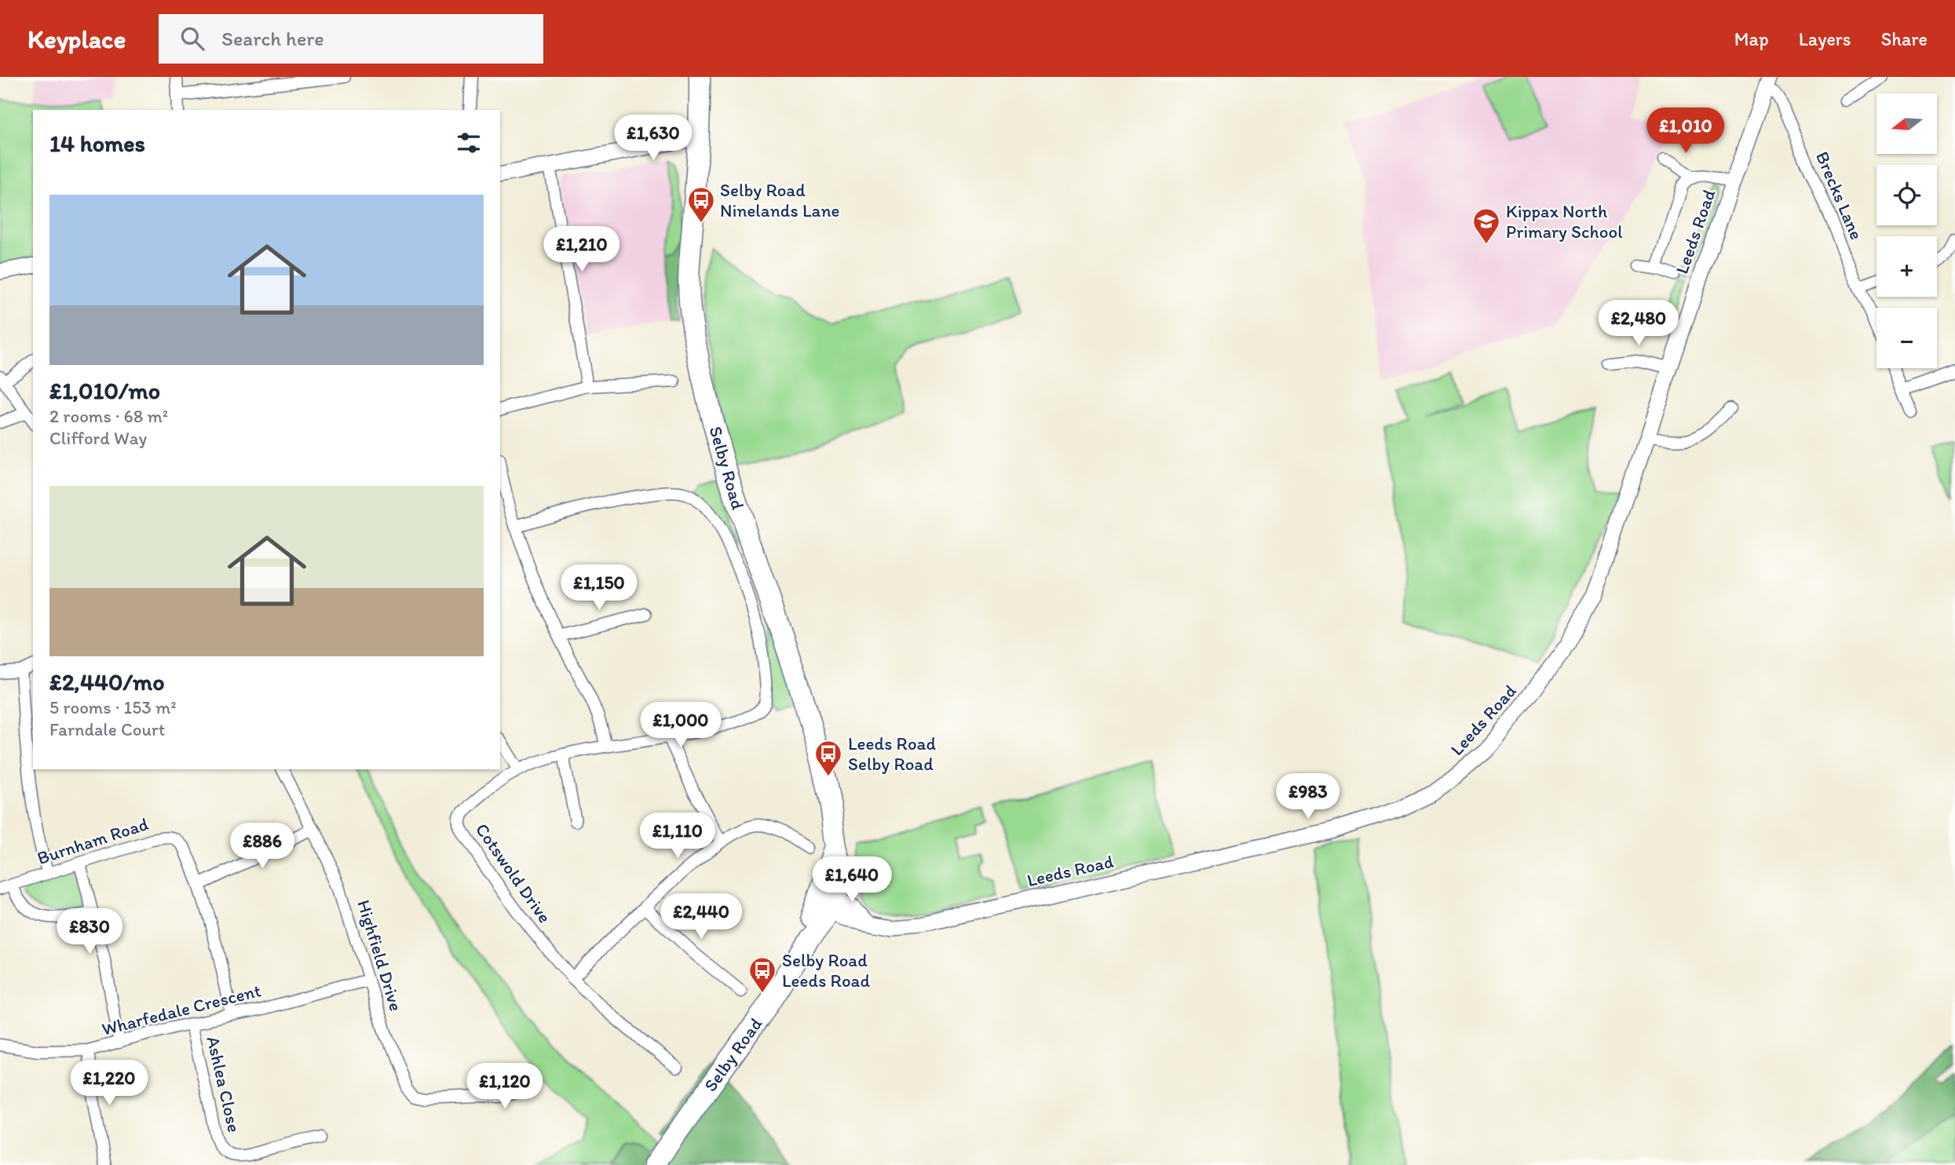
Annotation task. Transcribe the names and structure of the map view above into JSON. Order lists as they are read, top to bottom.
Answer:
{
  "streets": {
    "highway": ["Selby Road"],
    "main road": ["Leeds Road"],
    "street": [
      "Brecks Lane",
      "Burnham Road",
      "Cotswold Drive",
      "Highfield Drive",
      "Wharfedale Crescent",
      "Ashlea Close"
    ]
  },
  "crossings": [
    ["Brecks Lane", "Leeds Road"],
    ["Leeds Road", "Selby Road"],
    ["Burnham Road", "Wharfedale Crescent"],
    ["Highfield Drive", "Wharfedale Crescent"],
    ["Wharfedale Crescent", "Ashlea Close"]
  ],
  "places": {
    "bus stop": ["Selby Road Ninelands Lane", "Leeds Road Selby Road", "Selby Road Leeds Road"],
    "school or university": ["Kippax North Primary School"]
  },
  "north": "left",
  "page": {
    "header": "Keyplace",
    "search": "Search here",
    "nav": ["Map", "Layers", "Share"],
    "map_buttons": ["+", "−"],
    "price": [
      "£1,010",
      "£1,630",
      "£1,210",
      "£2,480",
      "£1,150",
      "£1,000",
      "£983",
      "£1,110",
      "£886",
      "£1,640",
      "£2,440",
      "£830",
      "£1,220",
      "£1,120"
    ],
    "heading": "14 homes",
    "list": [
      {
        "name": "£1,010/mo",
        "note": "2 rooms · 68 m² · Clifford Way"
      },
      {
        "name": "£2,440/mo",
        "note": "5 rooms · 153 m² · Farndale Court"
      }
    ]
  }
}
